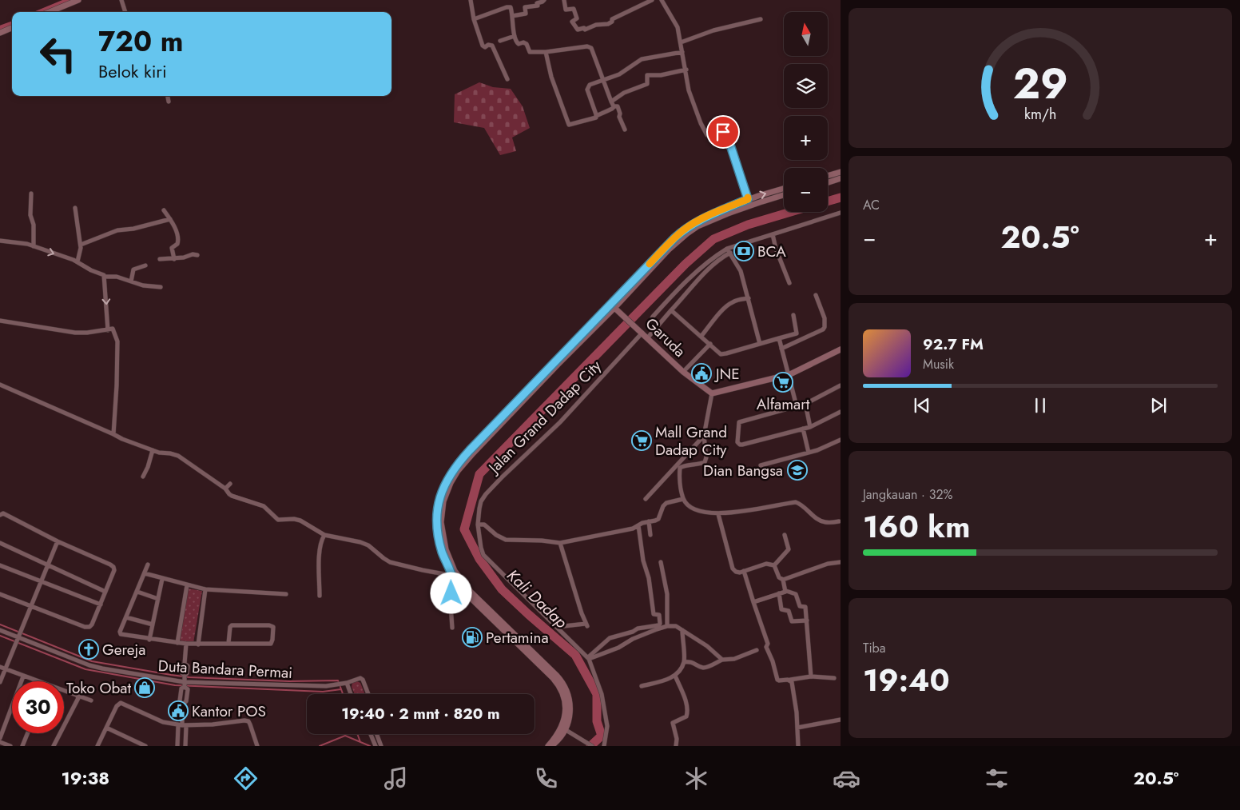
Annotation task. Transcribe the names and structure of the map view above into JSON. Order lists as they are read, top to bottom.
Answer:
{
  "streets": {
    "street": ["Garuda", "Jalan Grand Dadap City", "Duta Bandara Permai"]
  },
  "crossings": [
    ["Garuda", "Jalan Grand Dadap City"]
  ],
  "water": ["Kali Dadap"],
  "places": {
    "bank": ["BCA"],
    "public building": ["JNE", "Kantor POS"],
    "supermarket": ["Alfamart", "Mall Grand Dadap City"],
    "school or university": ["Dian Bangsa"],
    "fuel station": ["Pertamina"],
    "church": ["Gereja"],
    "shop": ["Toko Obat"]
  },
  "north": "top",
  "page": {
    "map_buttons": ["+", "−"],
    "turn": ["720 m", "Belok kiri"],
    "tile": [
      "AC",
      ["Jangkauan · 32%", "160 km"],
      ["Tiba", "19:40"]
    ],
    "heat": ["−", "20.5°", "+"],
    "song": ["92.7 FM", "Musik"],
    "limit": "30",
    "trip": "19:40 · 2 mnt · 820 m",
    "tabs": ["19:38", "20.5°"],
    "gauge": ["29", "km/h"]
  }
}
